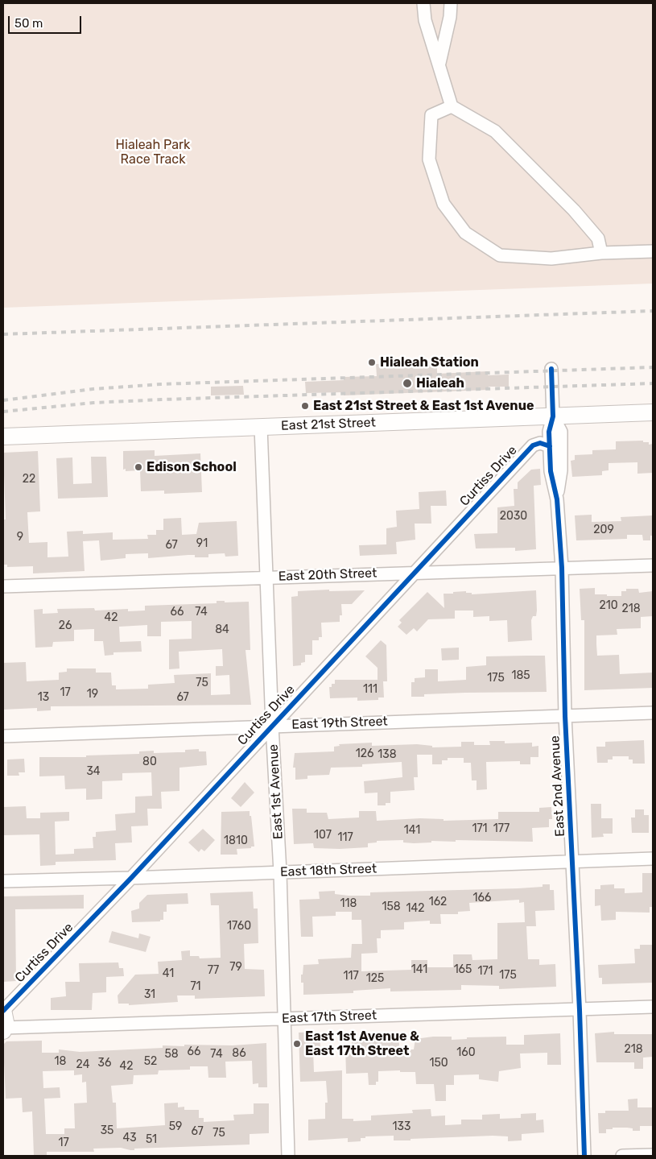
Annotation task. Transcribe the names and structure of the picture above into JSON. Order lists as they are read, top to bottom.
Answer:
{
  "streets": {
    "main road": ["East 21st Street"],
    "street": [
      "Curtiss Drive",
      "East 20th Street",
      "East 19th Street",
      "East 2nd Avenue",
      "East 1st Avenue",
      "East 18th Street",
      "East 17th Street"
    ]
  },
  "crossings": [
    ["East 21st Street", "East 2nd Avenue"],
    ["East 21st Street", "East 1st Avenue"],
    ["Curtiss Drive", "East 20th Street"],
    ["Curtiss Drive", "East 19th Street"],
    ["Curtiss Drive", "East 2nd Avenue"],
    ["Curtiss Drive", "East 1st Avenue"],
    ["Curtiss Drive", "East 18th Street"],
    ["East 20th Street", "East 2nd Avenue"],
    ["East 20th Street", "East 1st Avenue"],
    ["East 19th Street", "East 2nd Avenue"],
    ["East 19th Street", "East 1st Avenue"],
    ["East 2nd Avenue", "East 18th Street"],
    ["East 2nd Avenue", "East 17th Street"],
    ["East 1st Avenue", "East 18th Street"],
    ["East 1st Avenue", "East 17th Street"]
  ],
  "parks": ["Hialeah Park Race Track"],
  "places": [
    "Hialeah Station",
    "Hialeah",
    "East 21st Street & East 1st Avenue",
    "Edison School",
    "East 1st Avenue & East 17th Street"
  ],
  "house_numbers": [
    "22",
    "2030",
    "209",
    "9",
    "91",
    "67",
    "210",
    "218",
    "66",
    "74",
    "42",
    "26",
    "84",
    "185",
    "175",
    "75",
    "111",
    "17",
    "19",
    "13",
    "67",
    "126",
    "138",
    "80",
    "34",
    "171",
    "177",
    "141",
    "107",
    "117",
    "1810",
    "166",
    "162",
    "118",
    "158",
    "142",
    "1760",
    "79",
    "141",
    "165",
    "77",
    "171",
    "41",
    "175",
    "117",
    "125",
    "71",
    "31",
    "218",
    "66",
    "160",
    "86",
    "58",
    "74",
    "18",
    "52",
    "36",
    "150",
    "24",
    "42",
    "59",
    "133",
    "35",
    "67",
    "75",
    "43",
    "51",
    "17"
  ],
  "scale_bar": "50 m"
}
